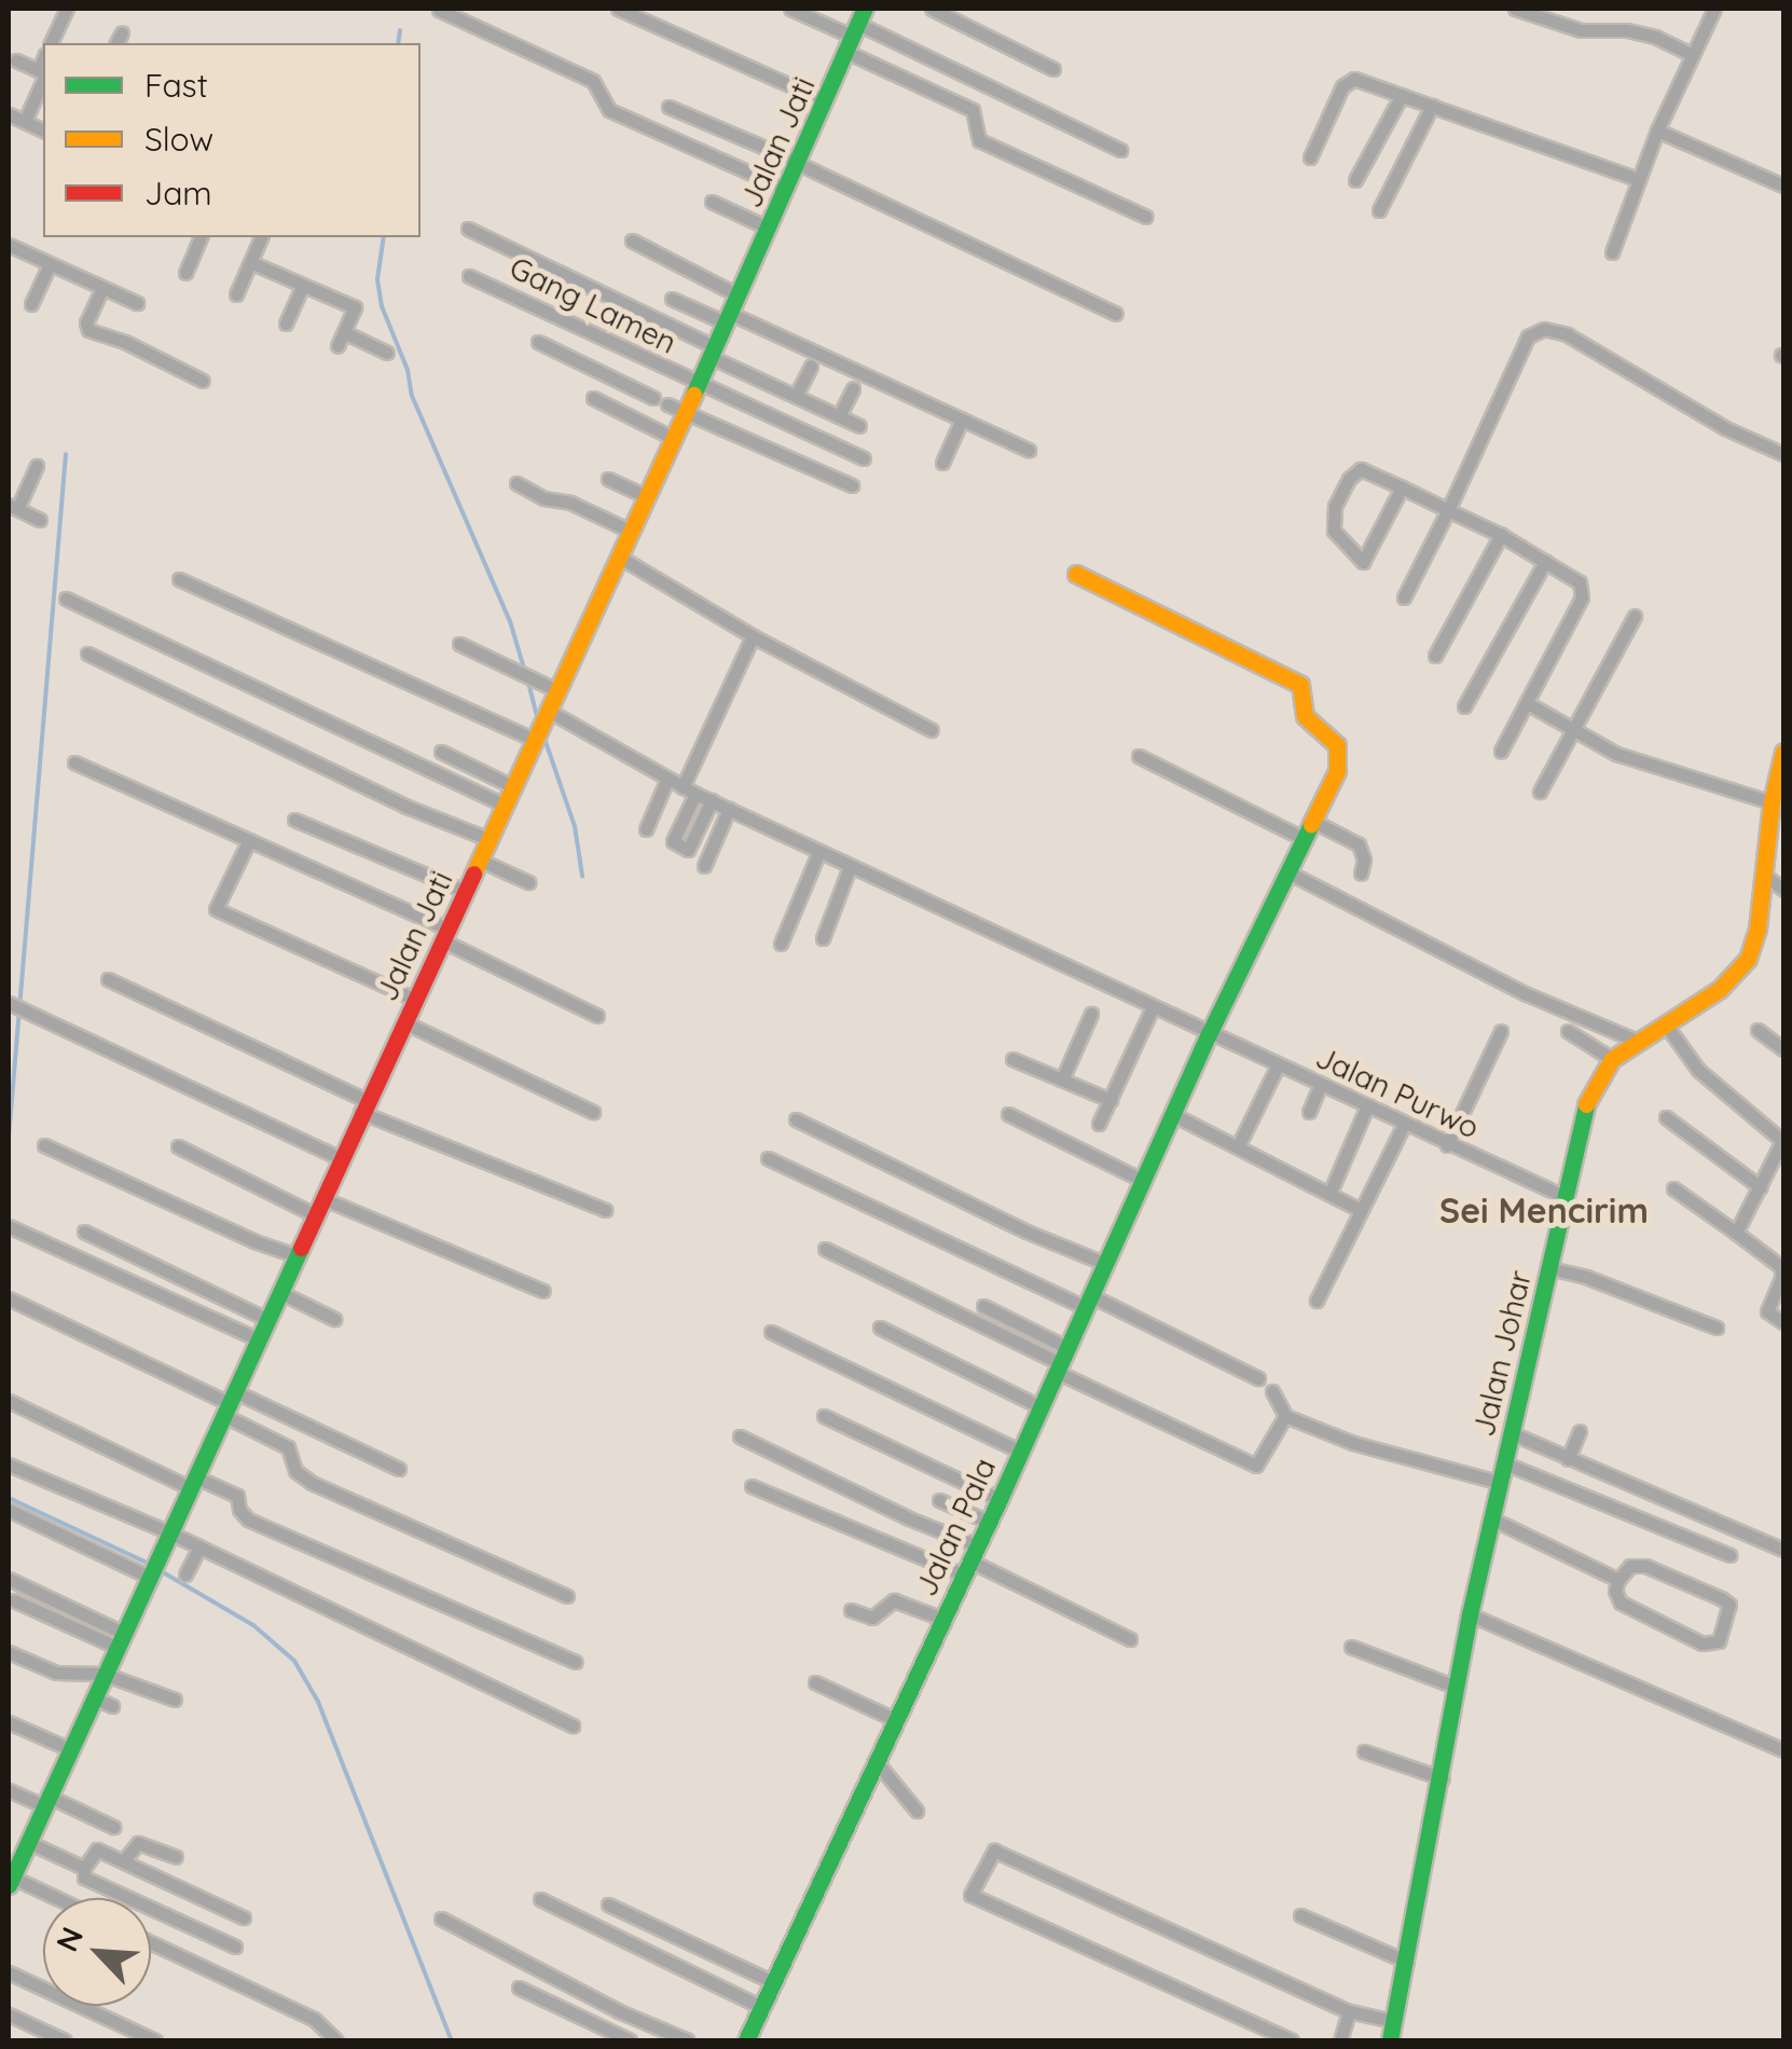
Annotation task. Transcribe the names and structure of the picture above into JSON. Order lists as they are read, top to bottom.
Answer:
{
  "streets": {
    "street": [
      "Jalan Jati",
      "Gang Lamen",
      "Jalan Purwo",
      "Jalan Johar",
      "Jalan Pala"
    ]
  },
  "crossings": [
    ["Jalan Jati", "Gang Lamen"],
    ["Jalan Jati", "Jalan Purwo"],
    ["Jalan Purwo", "Jalan Johar"],
    ["Jalan Purwo", "Jalan Pala"]
  ],
  "districts": ["Sei Mencirim"],
  "legend": ["Fast", "Slow", "Jam"],
  "north": "top left"
}
